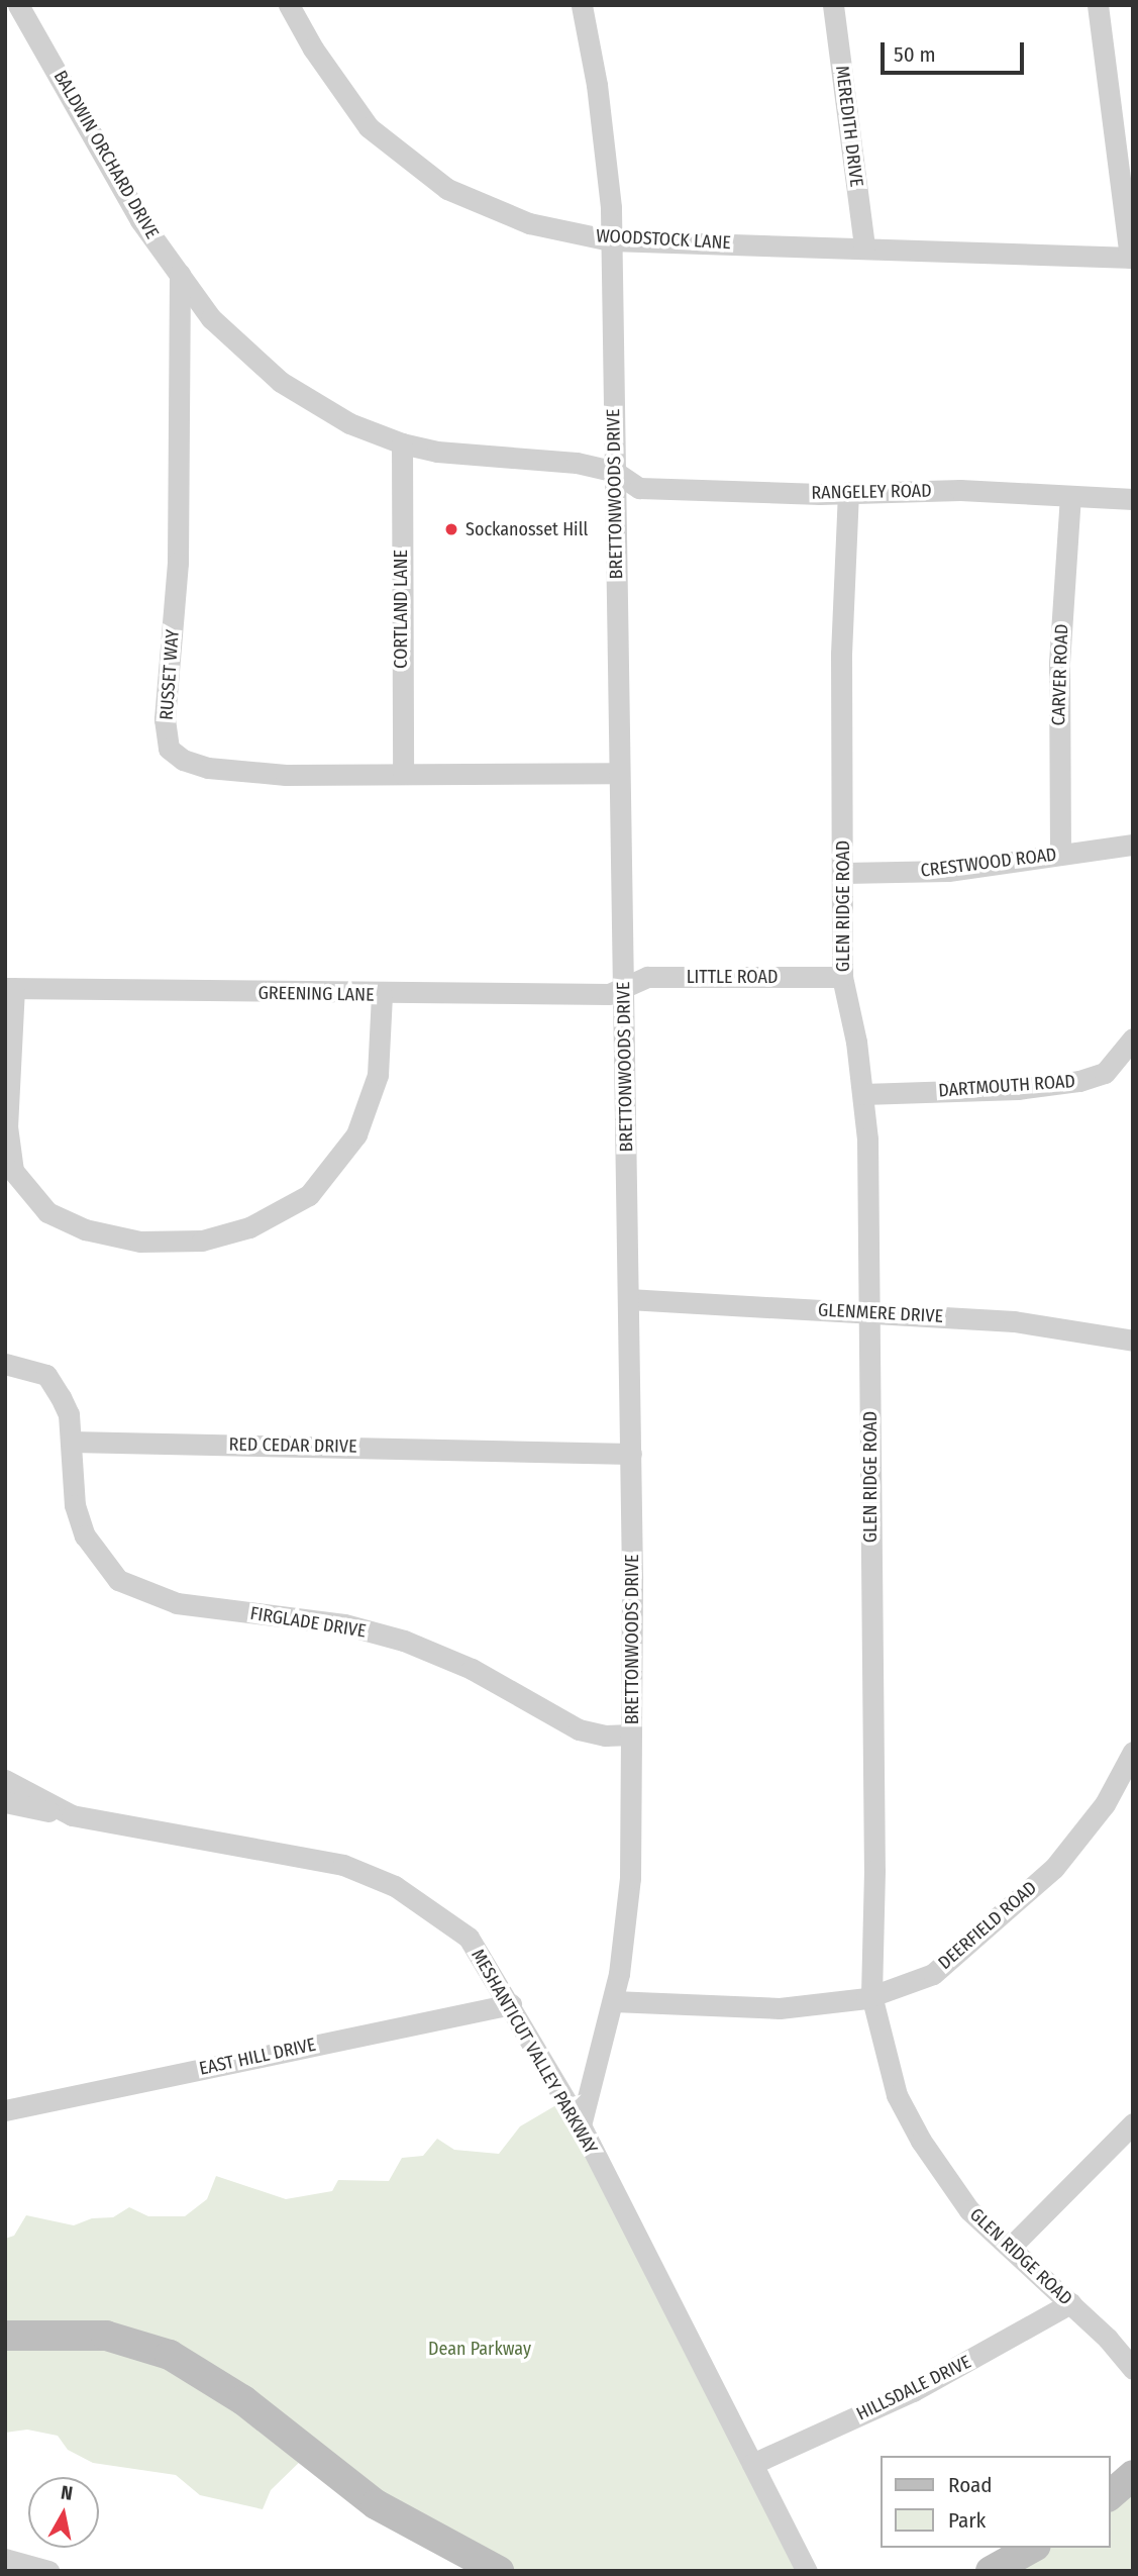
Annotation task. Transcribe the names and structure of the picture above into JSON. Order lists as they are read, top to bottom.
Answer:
{
  "streets": {
    "street": [
      "MEREDITH DRIVE",
      "BALDWIN ORCHARD DRIVE",
      "WOODSTOCK LANE",
      "RANGELEY ROAD",
      "BRETTONWOODS DRIVE",
      "CORTLAND LANE",
      "RUSSET WAY",
      "CARVER ROAD",
      "CRESTWOOD ROAD",
      "GLEN RIDGE ROAD",
      "LITTLE ROAD",
      "GREENING LANE",
      "DARTMOUTH ROAD",
      "GLENMERE DRIVE",
      "RED CEDAR DRIVE",
      "FIRGLADE DRIVE",
      "DEERFIELD ROAD",
      "MESHANTICUT VALLEY PARKWAY",
      "EAST HILL DRIVE",
      "HILLSDALE DRIVE"
    ]
  },
  "crossings": [
    ["MEREDITH DRIVE", "WOODSTOCK LANE"],
    ["BALDWIN ORCHARD DRIVE", "RANGELEY ROAD"],
    ["BALDWIN ORCHARD DRIVE", "BRETTONWOODS DRIVE"],
    ["BALDWIN ORCHARD DRIVE", "CORTLAND LANE"],
    ["BALDWIN ORCHARD DRIVE", "RUSSET WAY"],
    ["WOODSTOCK LANE", "BRETTONWOODS DRIVE"],
    ["RANGELEY ROAD", "BRETTONWOODS DRIVE"],
    ["RANGELEY ROAD", "CARVER ROAD"],
    ["RANGELEY ROAD", "GLEN RIDGE ROAD"],
    ["BRETTONWOODS DRIVE", "RUSSET WAY"],
    ["BRETTONWOODS DRIVE", "LITTLE ROAD"],
    ["BRETTONWOODS DRIVE", "GREENING LANE"],
    ["BRETTONWOODS DRIVE", "GLENMERE DRIVE"],
    ["BRETTONWOODS DRIVE", "RED CEDAR DRIVE"],
    ["BRETTONWOODS DRIVE", "FIRGLADE DRIVE"],
    ["BRETTONWOODS DRIVE", "DEERFIELD ROAD"],
    ["BRETTONWOODS DRIVE", "MESHANTICUT VALLEY PARKWAY"],
    ["CORTLAND LANE", "RUSSET WAY"],
    ["CARVER ROAD", "CRESTWOOD ROAD"],
    ["CRESTWOOD ROAD", "GLEN RIDGE ROAD"],
    ["GLEN RIDGE ROAD", "LITTLE ROAD"],
    ["GLEN RIDGE ROAD", "DARTMOUTH ROAD"],
    ["GLEN RIDGE ROAD", "GLENMERE DRIVE"],
    ["GLEN RIDGE ROAD", "DEERFIELD ROAD"],
    ["GLEN RIDGE ROAD", "HILLSDALE DRIVE"],
    ["LITTLE ROAD", "GREENING LANE"],
    ["RED CEDAR DRIVE", "FIRGLADE DRIVE"],
    ["MESHANTICUT VALLEY PARKWAY", "EAST HILL DRIVE"],
    ["MESHANTICUT VALLEY PARKWAY", "HILLSDALE DRIVE"]
  ],
  "parks": ["Dean Parkway"],
  "places": ["Sockanosset Hill"],
  "legend": ["Road", "Park"],
  "scale_bar": "50 m",
  "north": "top"
}
